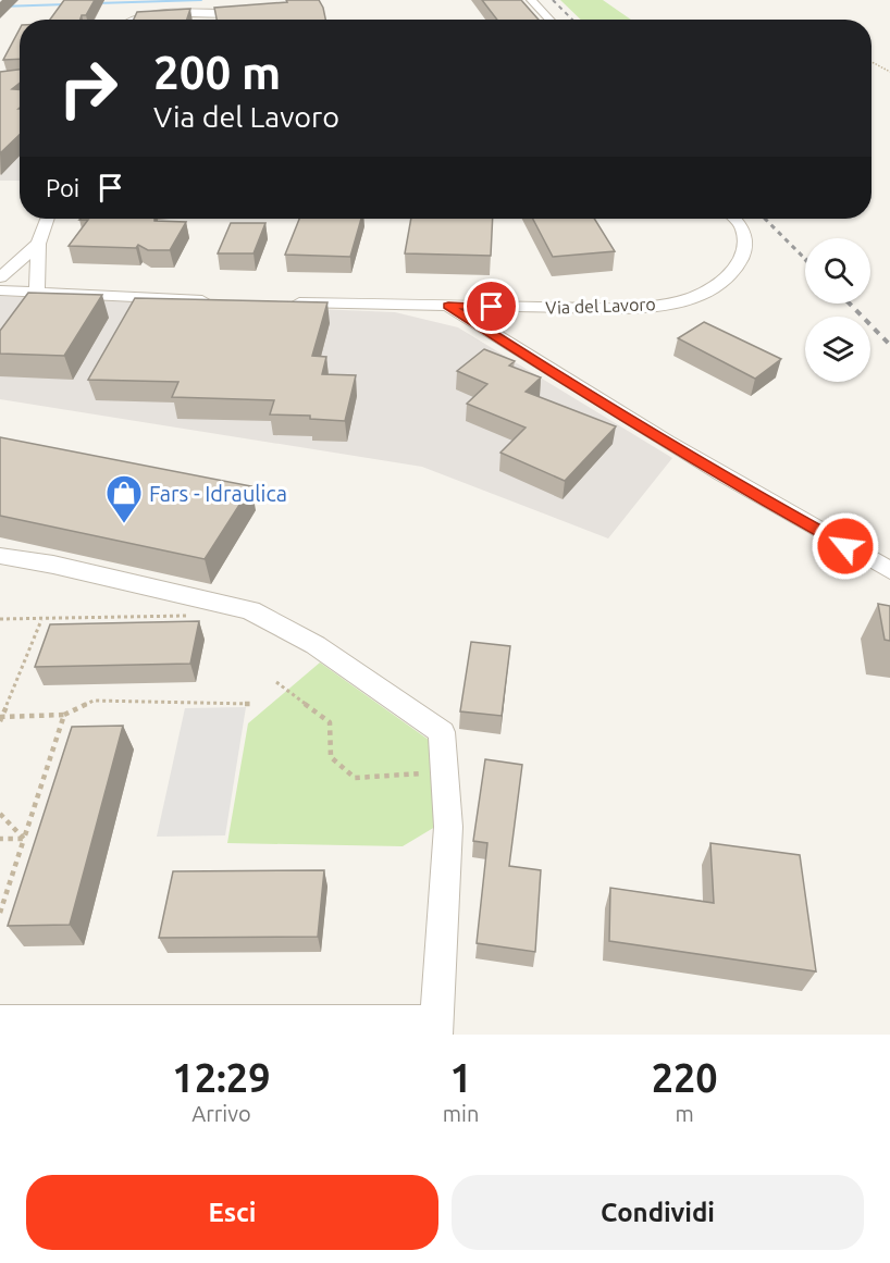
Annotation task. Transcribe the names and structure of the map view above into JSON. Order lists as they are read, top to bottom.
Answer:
{
  "streets": {
    "street": ["Via del Lavoro"]
  },
  "places": {
    "shop": ["Fars - Idraulica"]
  },
  "page": {
    "turn": ["200 m", "Via del Lavoro"],
    "then": "Poi",
    "eta": [
      "12:29",
      "Arrivo",
      "1",
      "min",
      "220",
      "m"
    ],
    "buttons": ["Esci", "Condividi"]
  }
}
